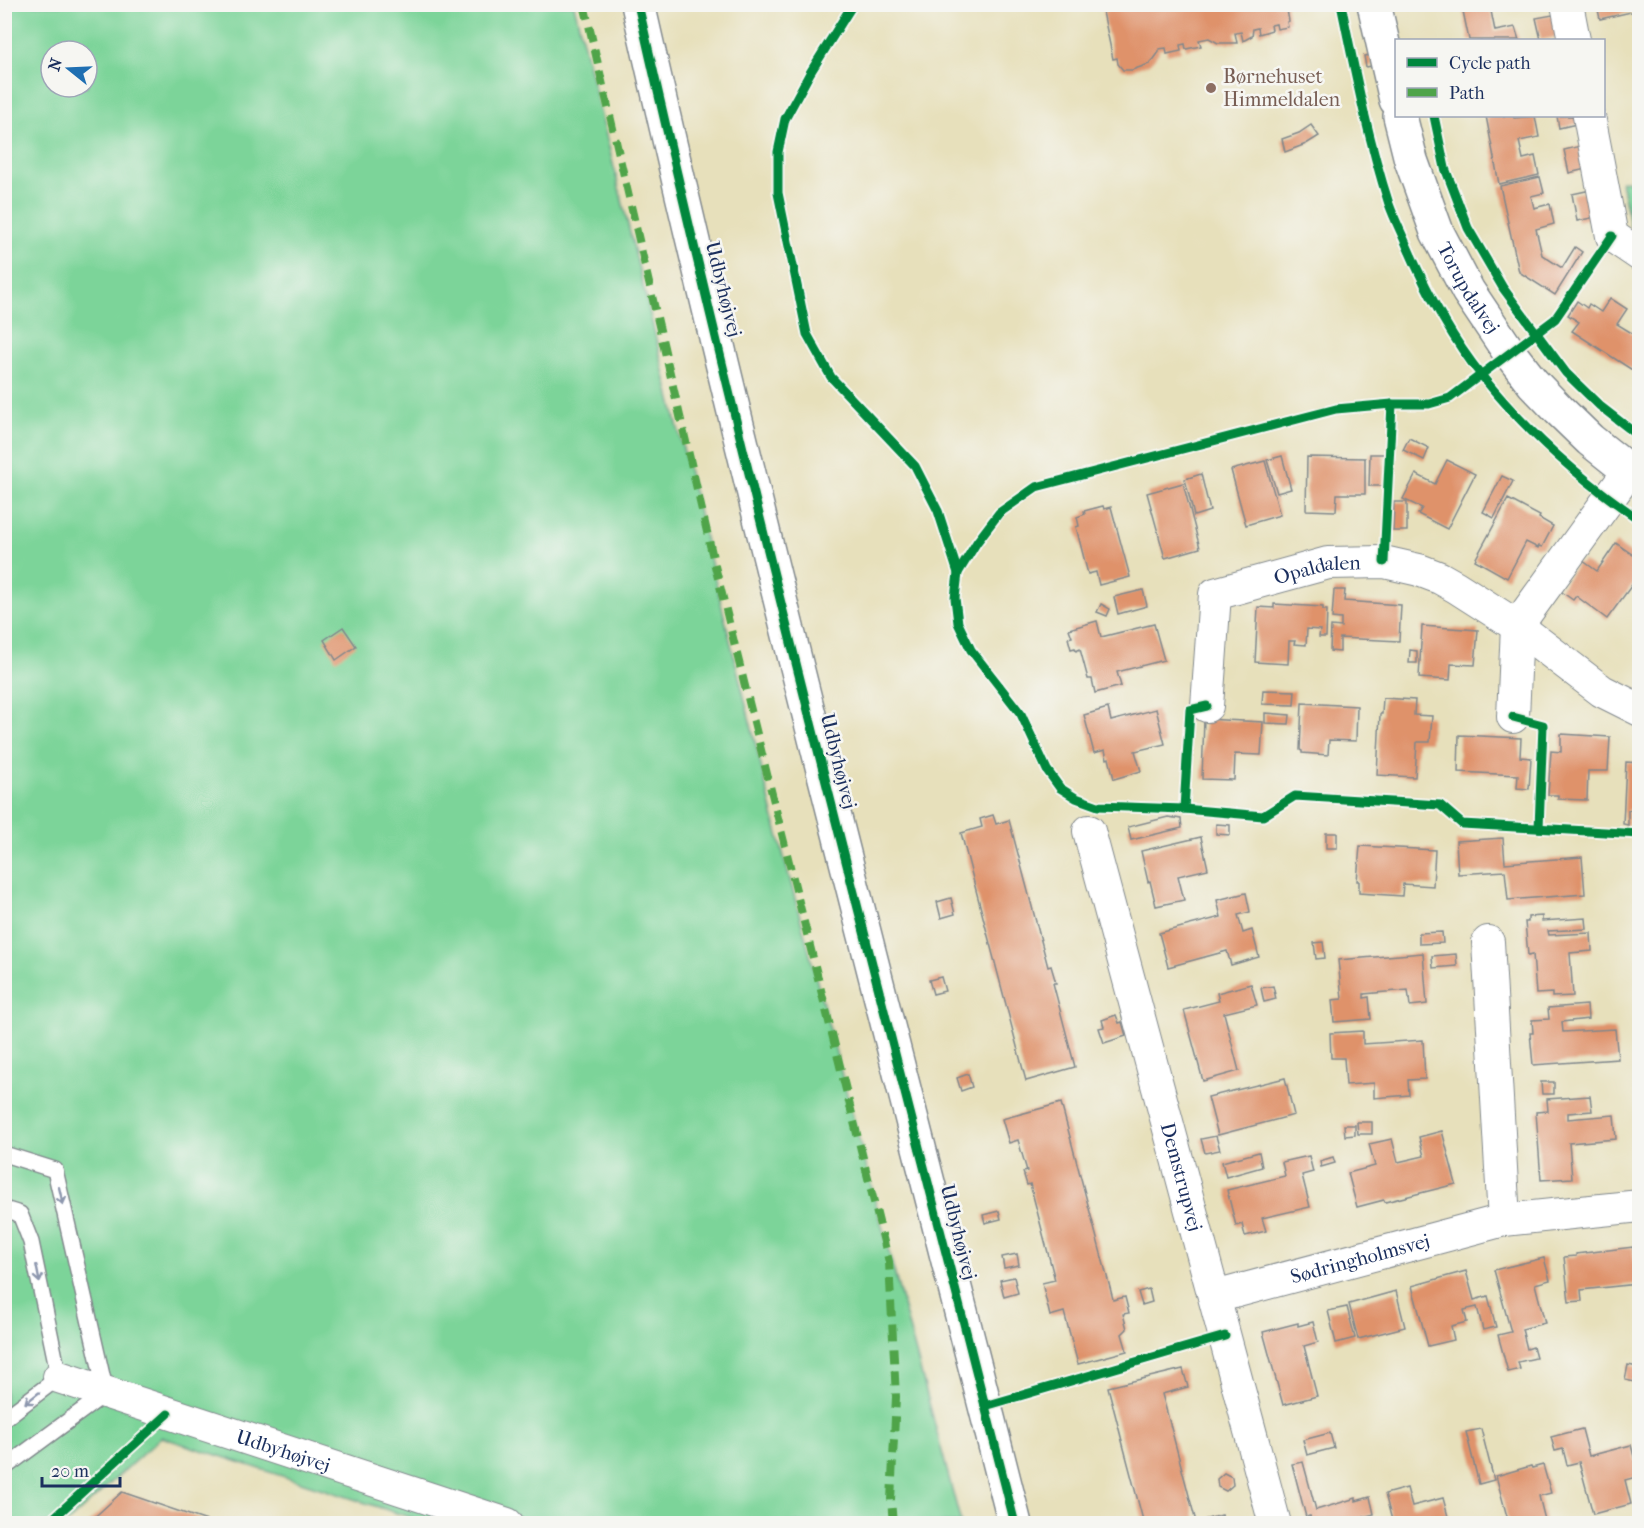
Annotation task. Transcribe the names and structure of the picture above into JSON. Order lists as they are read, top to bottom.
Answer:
{
  "streets": {
    "street": [
      "Torupdalvej",
      "Udbyhøjvej",
      "Opaldalen",
      "Demstrupvej",
      "Sødringholmsvej"
    ]
  },
  "crossings": [
    ["Demstrupvej", "Sødringholmsvej"]
  ],
  "places": ["Børnehuset Himmeldalen"],
  "legend": ["Cycle path", "Path"],
  "scale_bar": "20 m",
  "north": "left"
}
